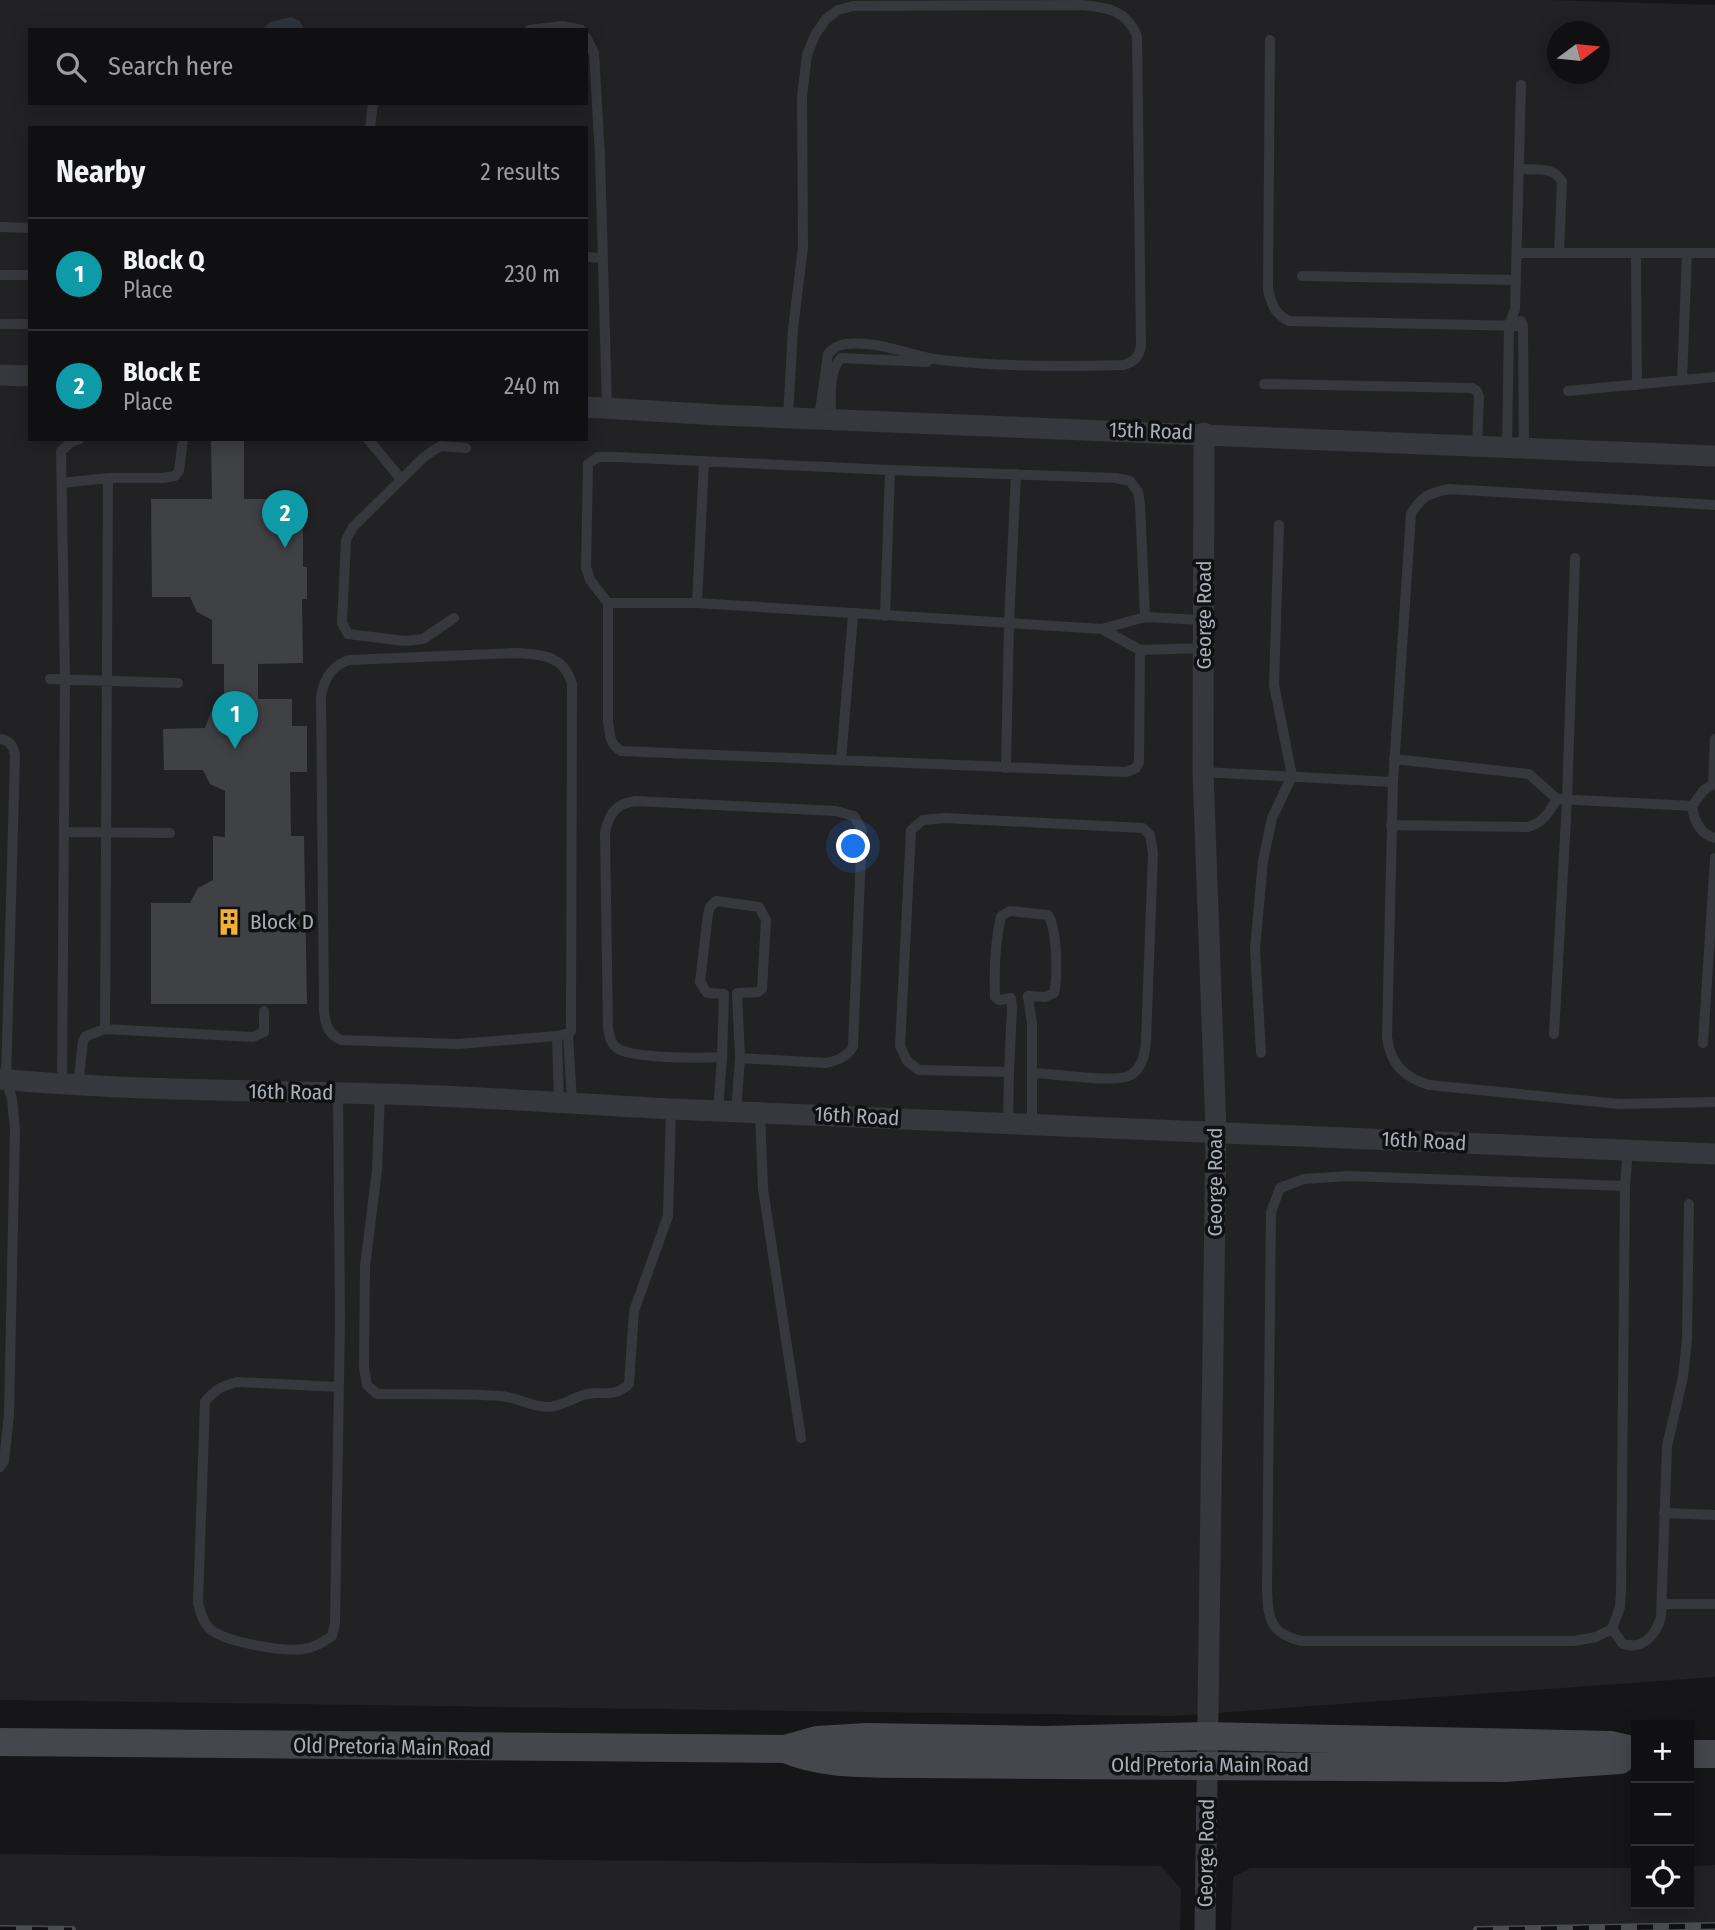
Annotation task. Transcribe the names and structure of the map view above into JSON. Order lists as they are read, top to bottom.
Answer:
{
  "streets": {
    "main road": ["Old Pretoria Main Road"],
    "street": ["15th Road", "George Road", "16th Road"]
  },
  "crossings": [
    ["15th Road", "George Road"],
    ["George Road", "16th Road"],
    ["George Road", "Old Pretoria Main Road"]
  ],
  "places": {
    "building": ["Block D"]
  },
  "north": "right",
  "page": {
    "search": "Search here",
    "heading": ["Nearby", "2 results"],
    "list": [
      {
        "mark": "1",
        "name": "Block Q",
        "note": "Place",
        "value": "230 m"
      },
      {
        "mark": "2",
        "name": "Block E",
        "note": "Place",
        "value": "240 m"
      }
    ],
    "pins": ["2", "1"],
    "map_buttons": ["+", "−"]
  }
}
